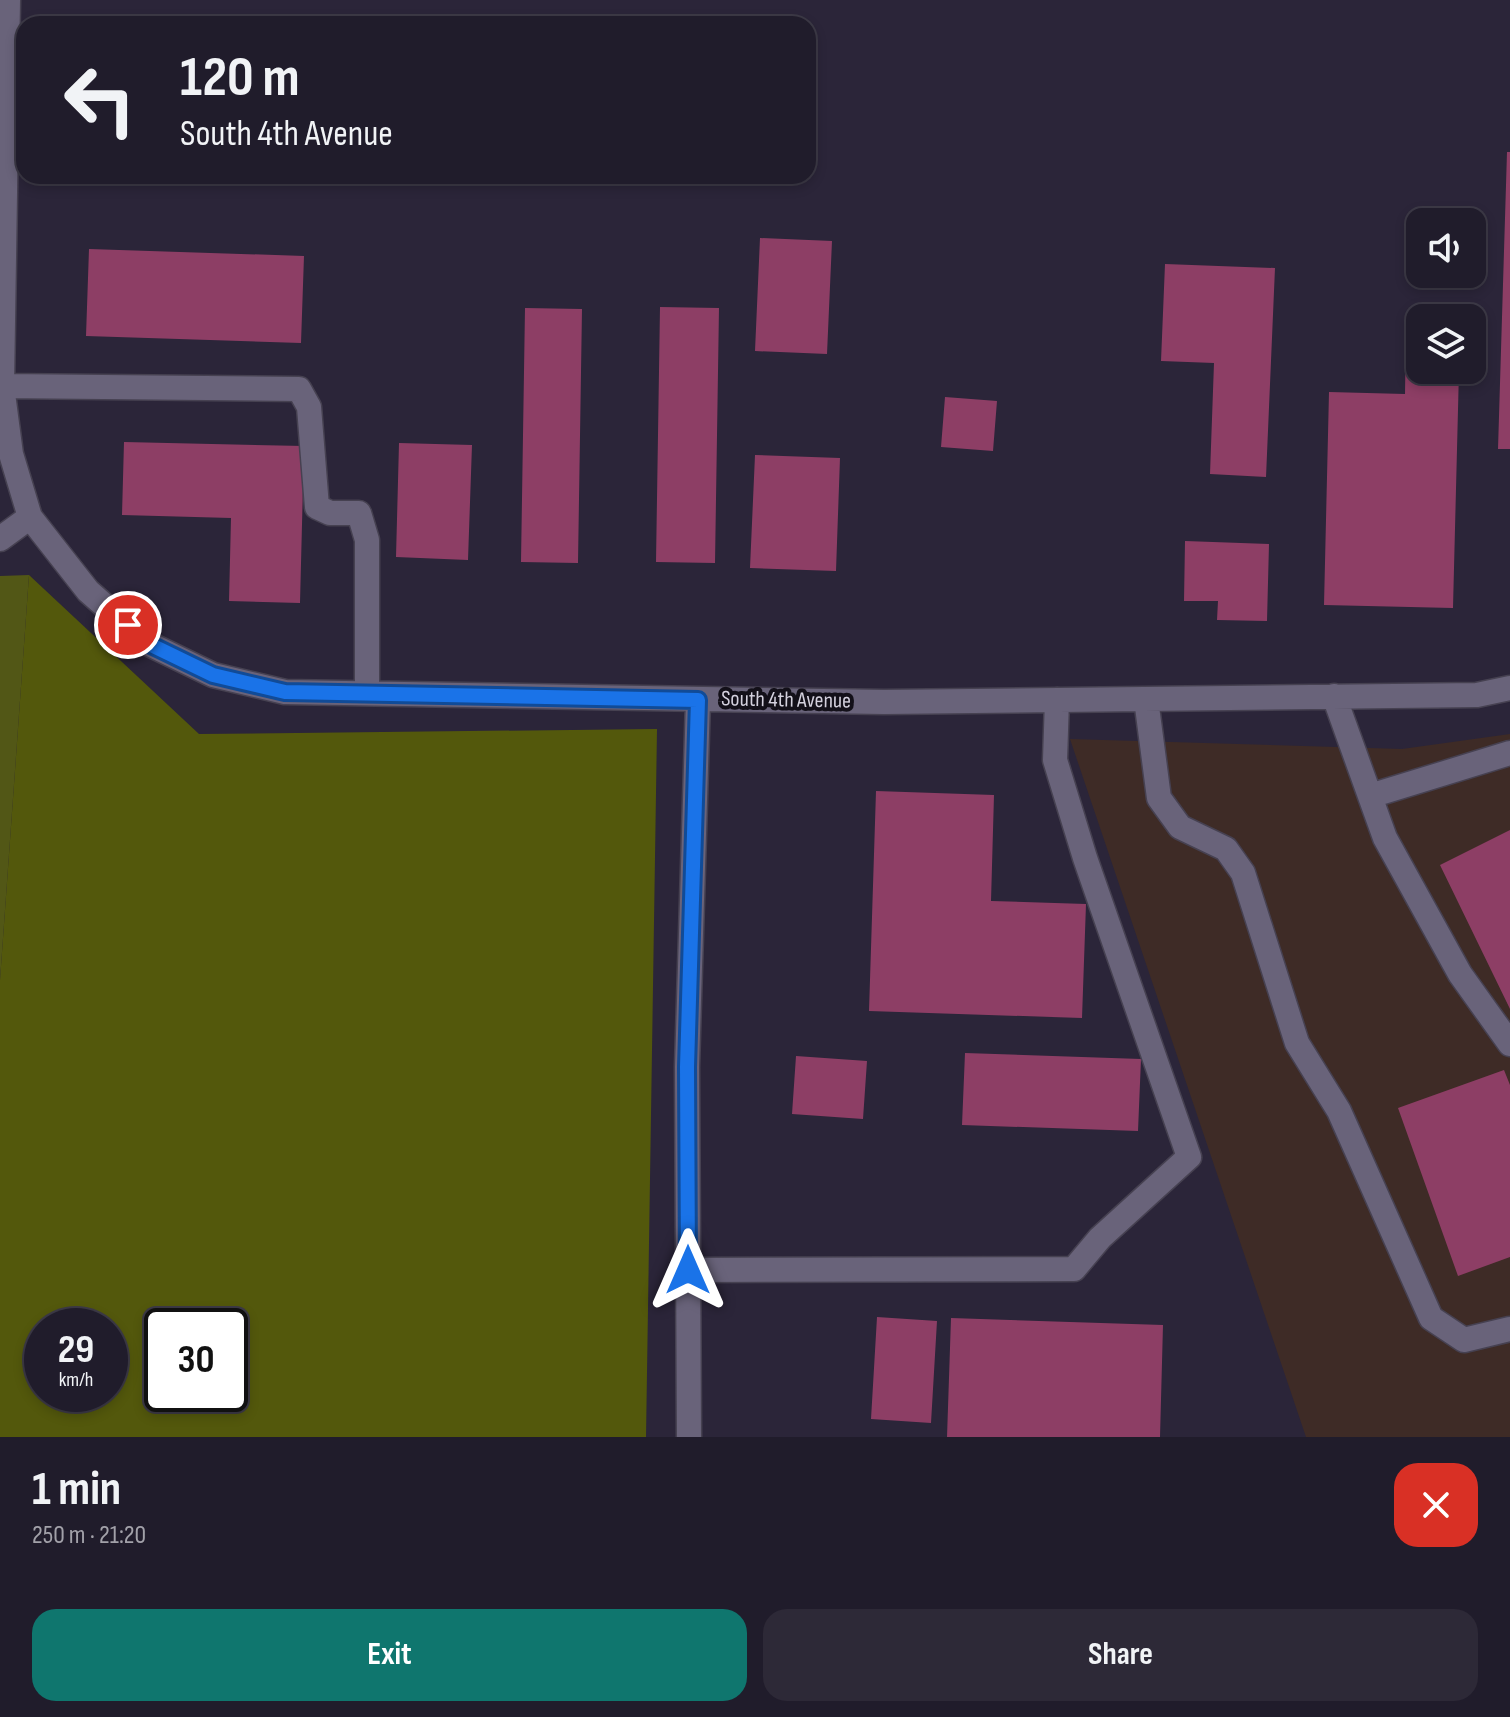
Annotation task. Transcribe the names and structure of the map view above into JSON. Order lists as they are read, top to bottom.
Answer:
{
  "streets": {
    "street": ["South 4th Avenue"]
  },
  "page": {
    "turn": ["120 m", "South 4th Avenue"],
    "speed": "29 km/h",
    "limit": "30",
    "heading": ["1 min", "250 m · 21:20"],
    "buttons": ["Exit", "Share"]
  }
}
